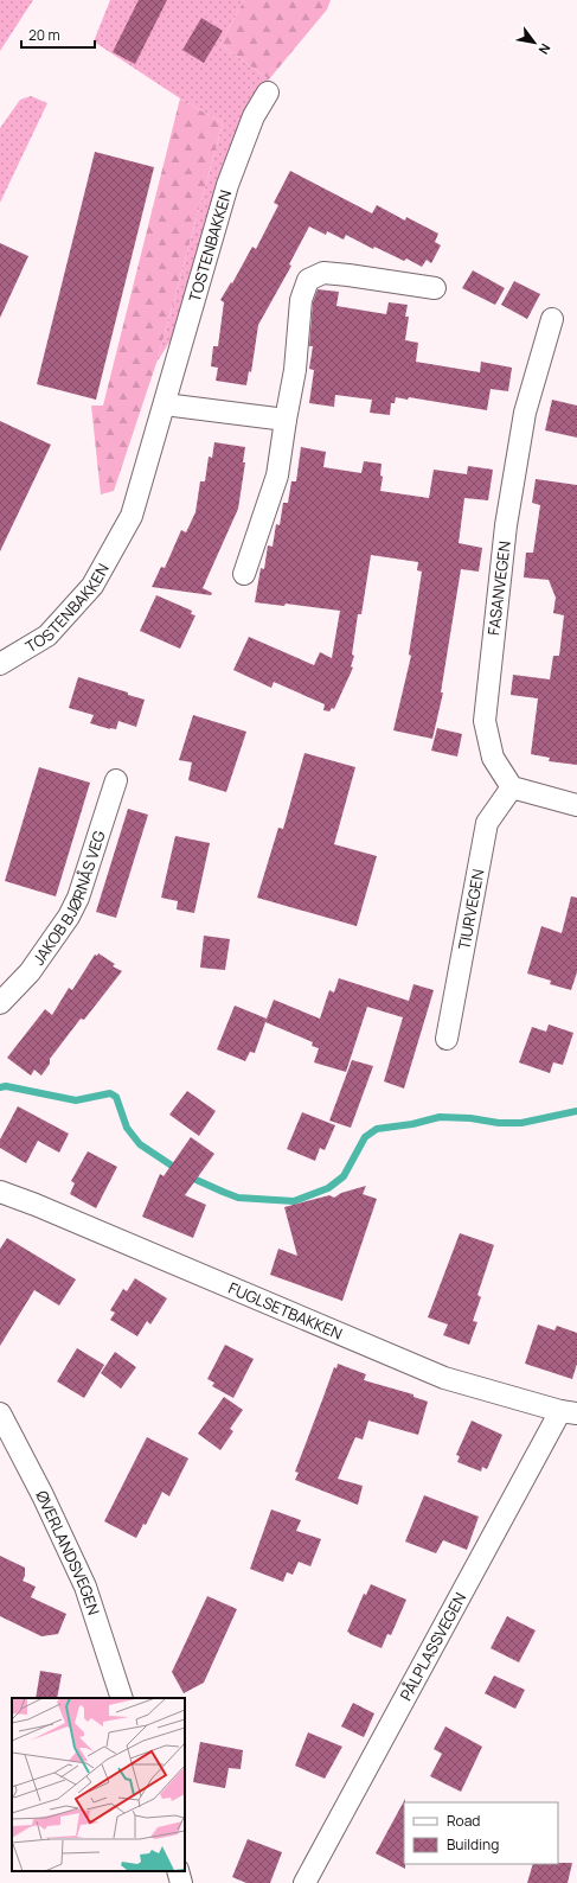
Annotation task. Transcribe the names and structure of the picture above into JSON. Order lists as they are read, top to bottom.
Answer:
{
  "streets": {
    "street": [
      "TOSTENBAKKEN",
      "FASANVEGEN",
      "JAKOB BJØRNÅS VEG",
      "TIURVEGEN",
      "FUGLSETBAKKEN",
      "ØVERLANDSVEGEN",
      "PÅLPLASSVEGEN"
    ]
  },
  "crossings": [
    ["FASANVEGEN", "TIURVEGEN"],
    ["FUGLSETBAKKEN", "PÅLPLASSVEGEN"]
  ],
  "legend": ["Road", "Building"],
  "scale_bar": "20 m",
  "north": "bottom right"
}
